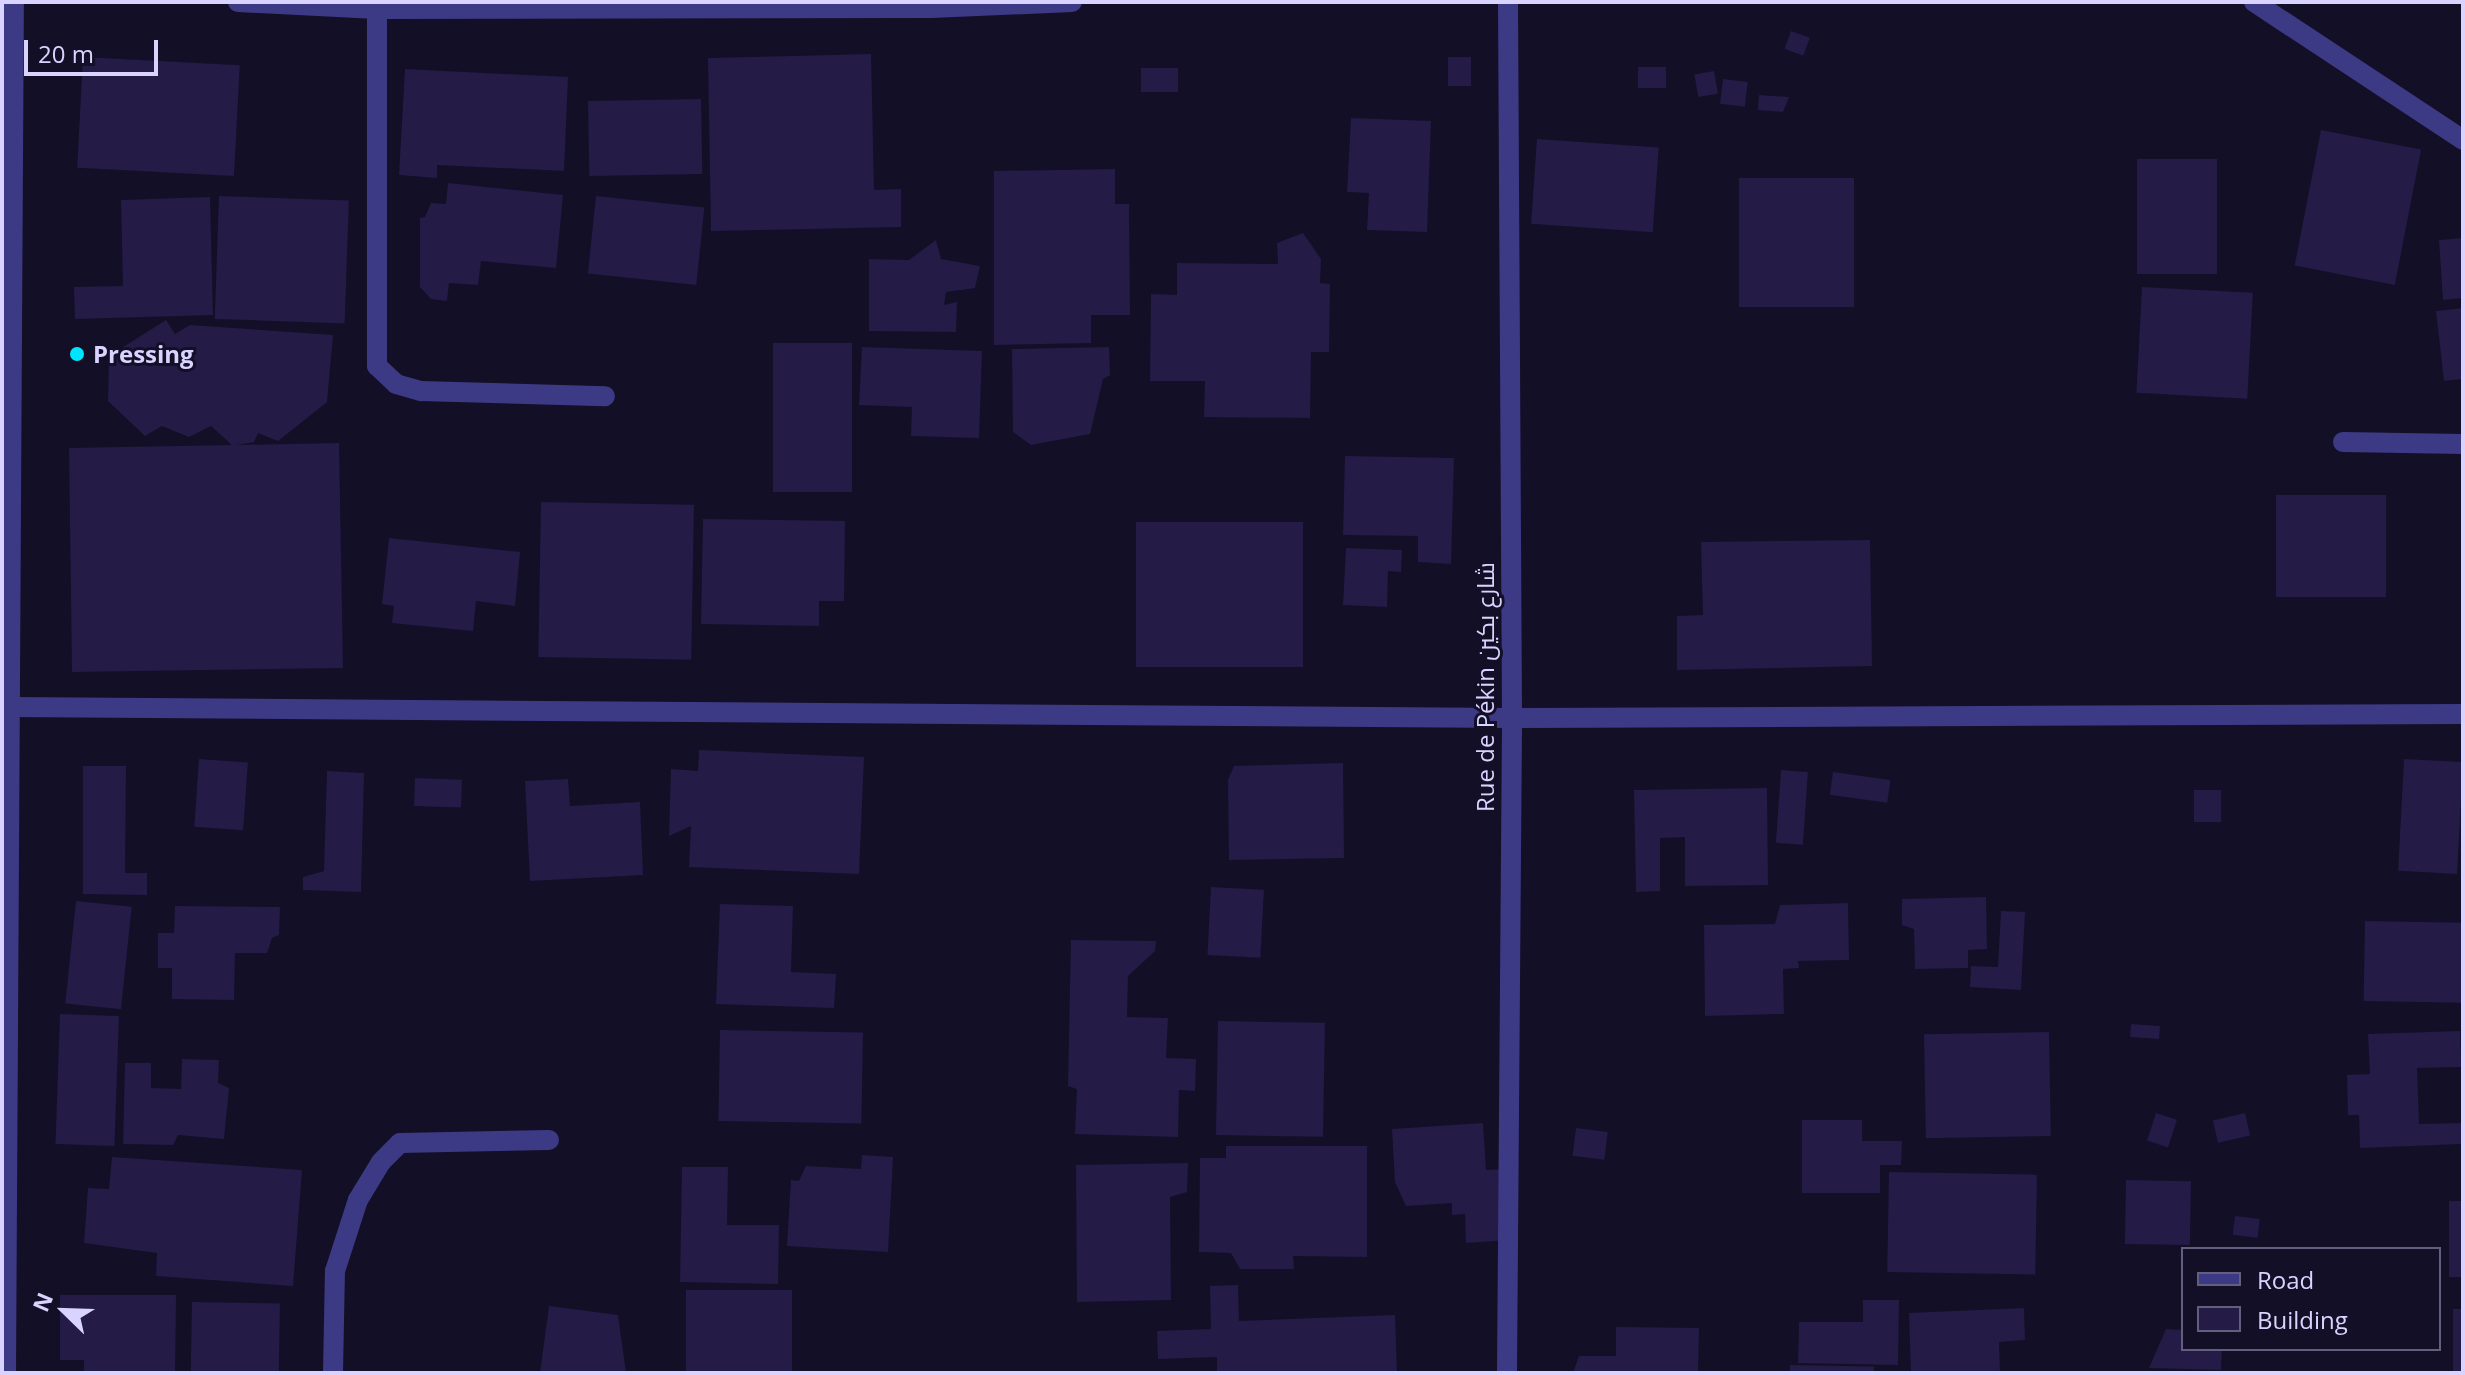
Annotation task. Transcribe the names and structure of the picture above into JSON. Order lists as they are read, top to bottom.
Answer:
{
  "streets": {
    "street": ["Rue de Pékin شارع بكين"]
  },
  "places": ["Pressing"],
  "legend": ["Road", "Building"],
  "scale_bar": "20 m",
  "north": "top left"
}
